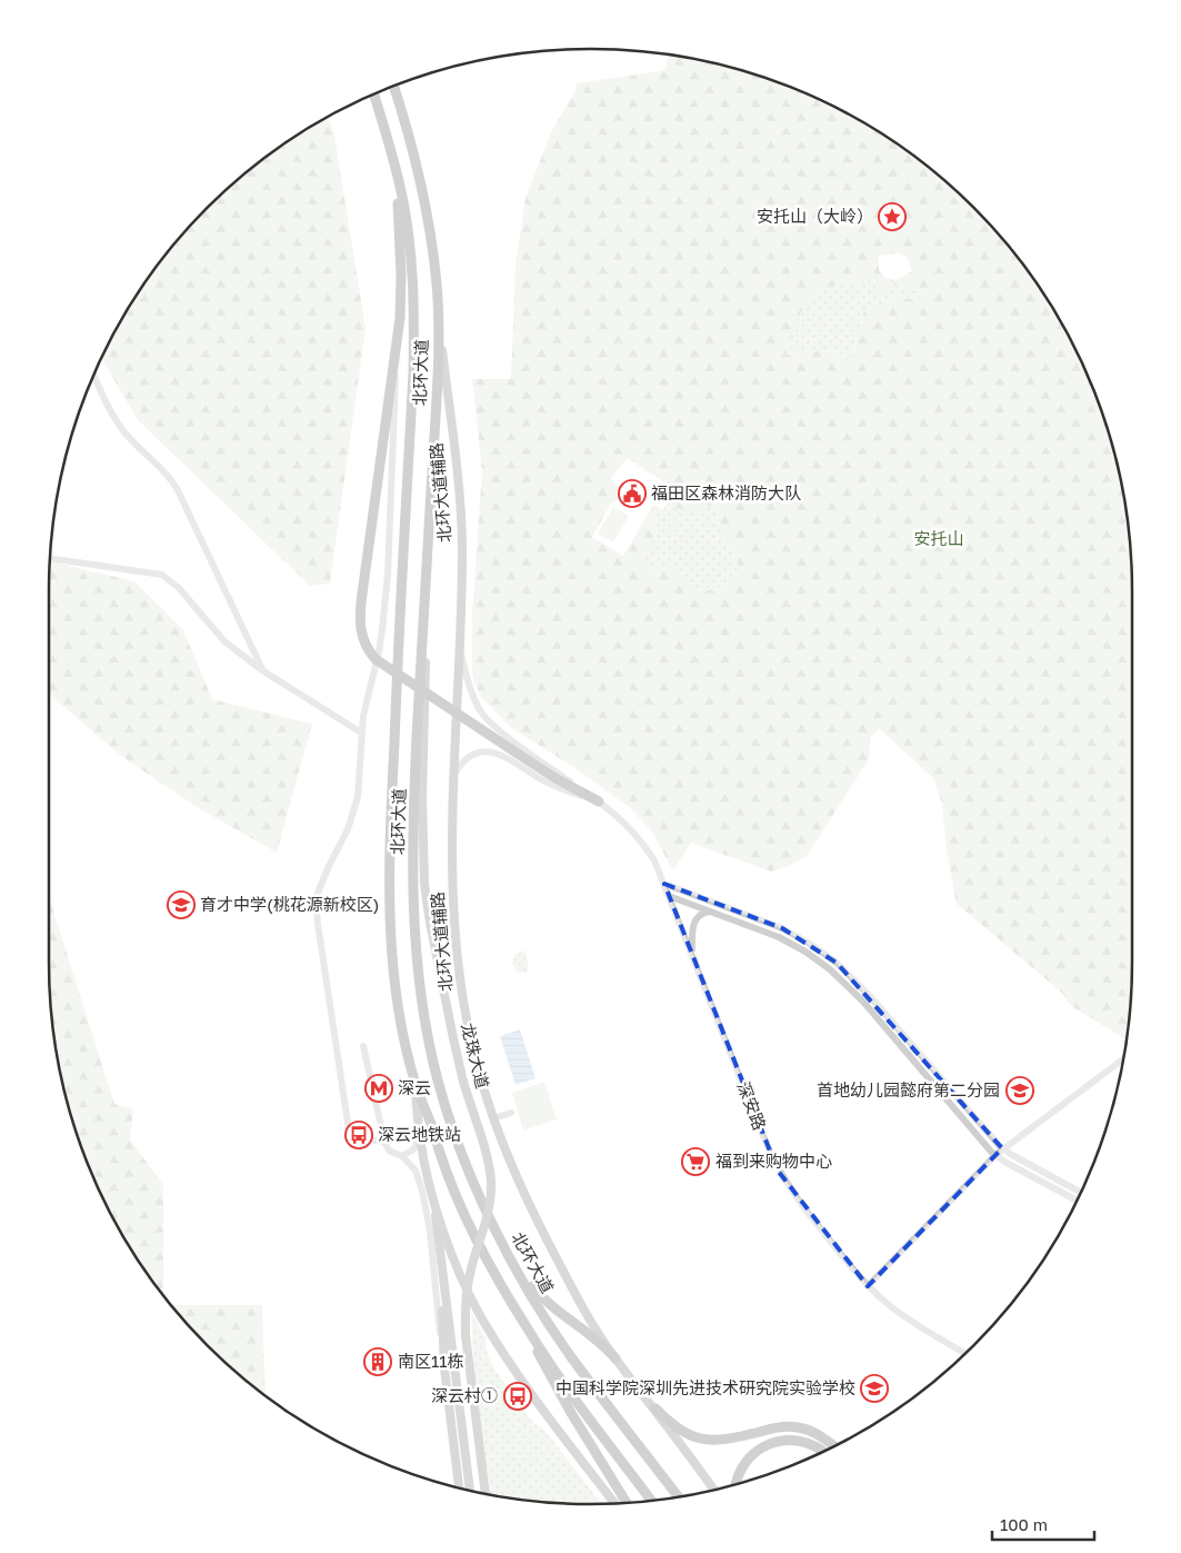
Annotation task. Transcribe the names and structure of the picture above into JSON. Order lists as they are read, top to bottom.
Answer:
{
  "streets": {
    "highway": ["北环大道"],
    "main road": ["北环大道辅路", "龙珠大道"],
    "street": ["深安路"]
  },
  "crossings": [
    ["北环大道", "北环大道辅路"],
    ["北环大道", "龙珠大道"],
    ["北环大道辅路", "深安路"]
  ],
  "parks": ["安托山"],
  "places": {
    "place": ["安托山（大岭）"],
    "public building": ["福田区森林消防大队"],
    "school or university": ["育才中学(桃花源新校区)", "首地幼儿园懿府第二分园", "中国科学院深圳先进技术研究院实验学校"],
    "metro station": ["深云"],
    "bus stop": ["深云地铁站", "深云村①"],
    "supermarket": ["福到来购物中心"],
    "building": ["南区11栋"]
  },
  "scale_bar": "100 m"
}
